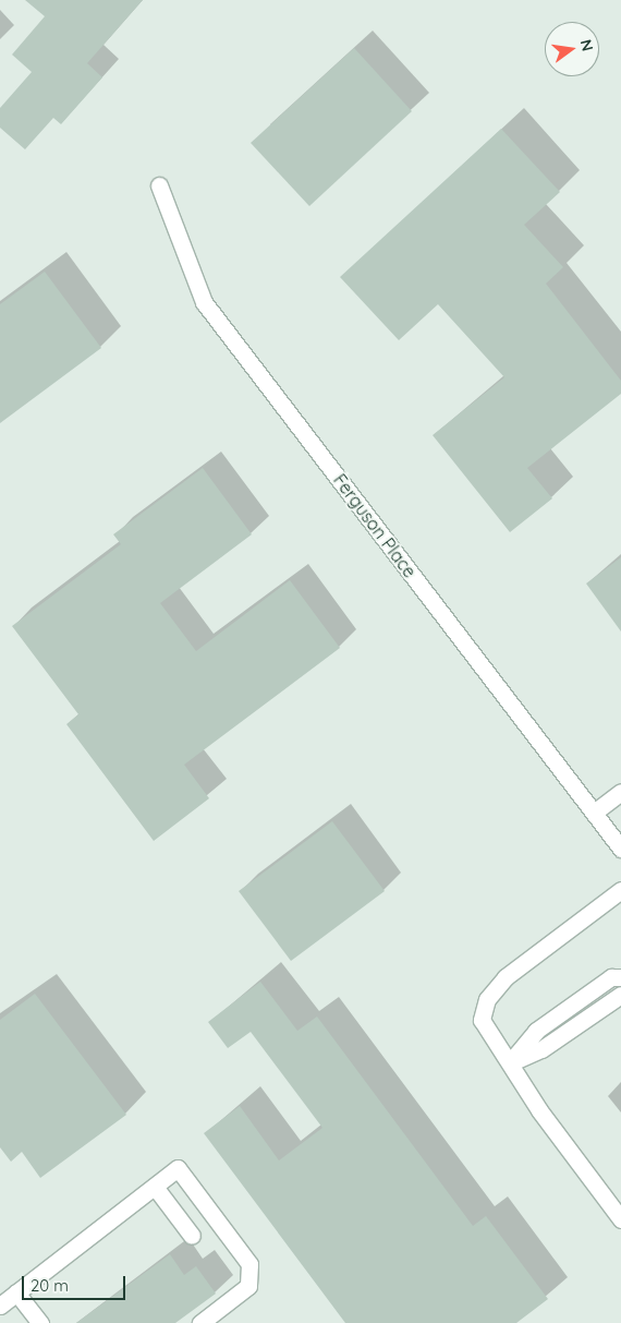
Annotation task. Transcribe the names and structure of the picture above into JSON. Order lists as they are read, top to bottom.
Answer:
{
  "streets": {
    "street": ["Ferguson Place"]
  },
  "scale_bar": "20 m",
  "north": "right"
}
